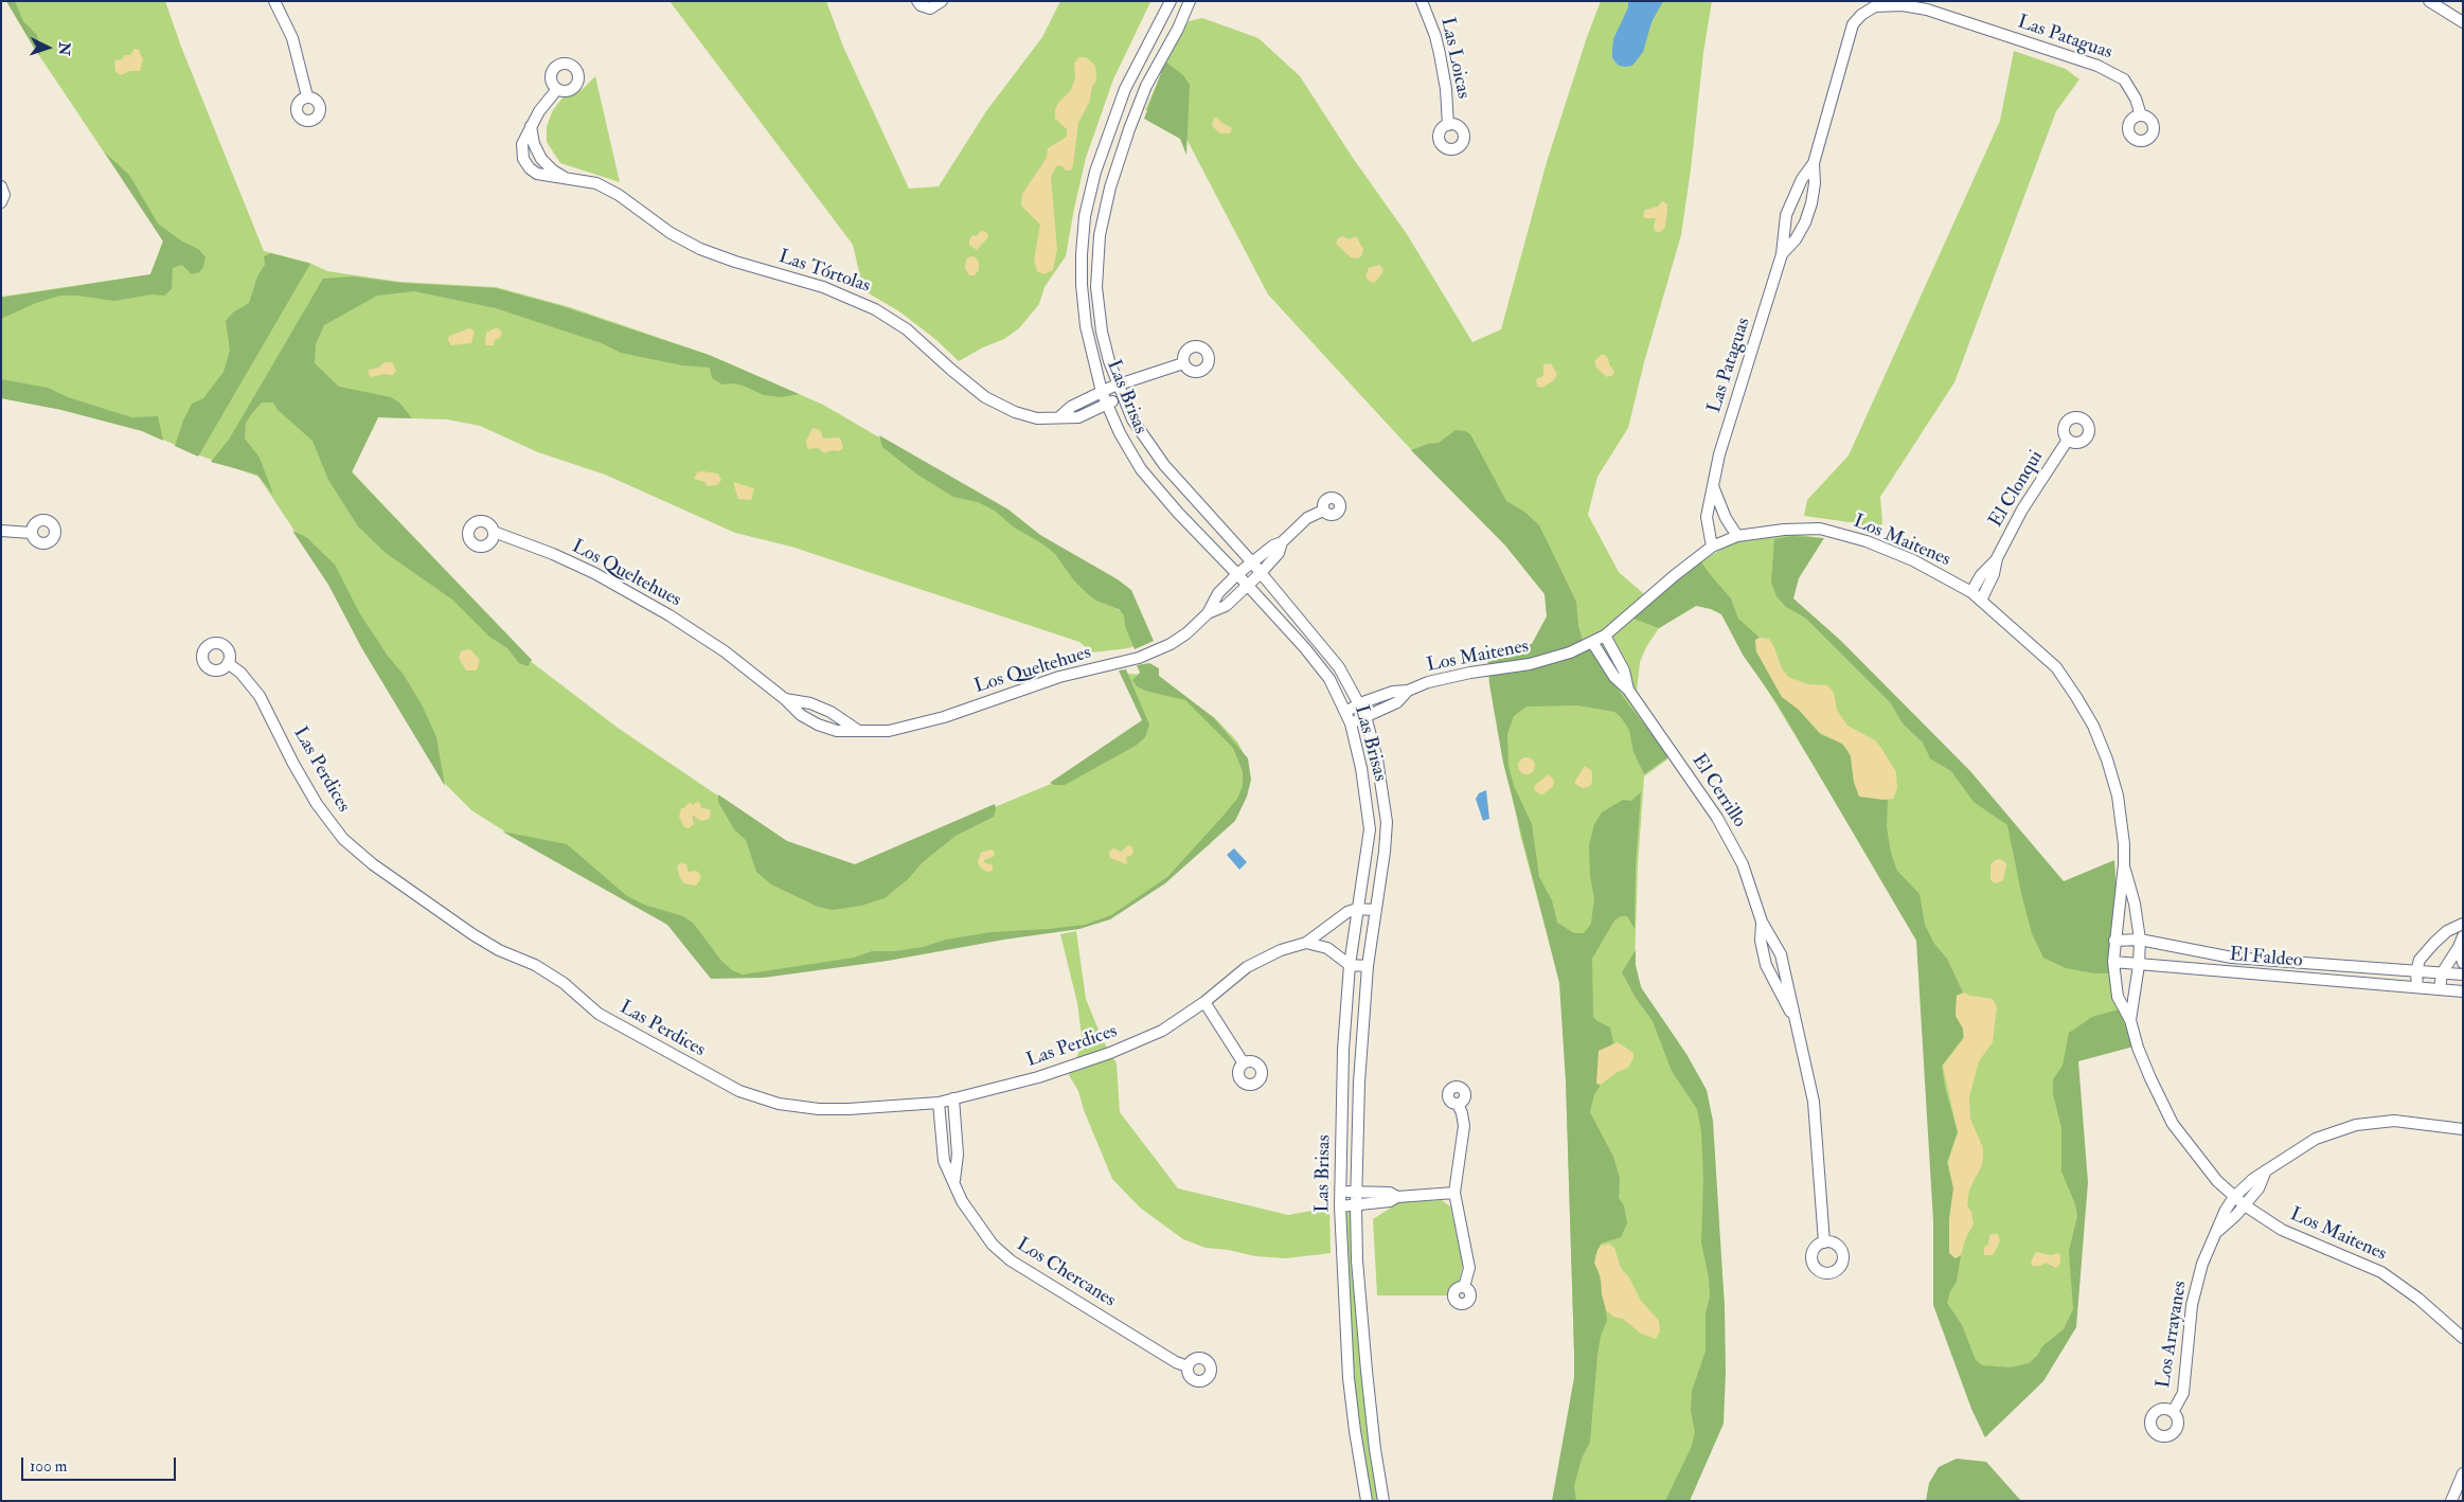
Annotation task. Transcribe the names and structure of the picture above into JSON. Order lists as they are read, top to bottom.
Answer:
{
  "streets": {
    "street": [
      "Las Pataguas",
      "Las Loicas",
      "Las Tórtolas",
      "Las Brisas",
      "El Clonqui",
      "Los Maitenes",
      "Los Queltehues",
      "Las Perdices",
      "El Cerrillo",
      "El Faldeo",
      "Los Chercanes",
      "Los Arrayanes"
    ]
  },
  "crossings": [
    ["Las Pataguas", "Los Maitenes"],
    ["Las Tórtolas", "Las Brisas"],
    ["Las Brisas", "Los Maitenes"],
    ["Las Brisas", "Los Queltehues"],
    ["Las Brisas", "Las Perdices"],
    ["El Clonqui", "Los Maitenes"],
    ["Los Maitenes", "El Cerrillo"],
    ["Los Maitenes", "El Faldeo"],
    ["Los Maitenes", "Los Arrayanes"],
    ["Las Perdices", "Los Chercanes"]
  ],
  "scale_bar": "100 m",
  "north": "right"
}
